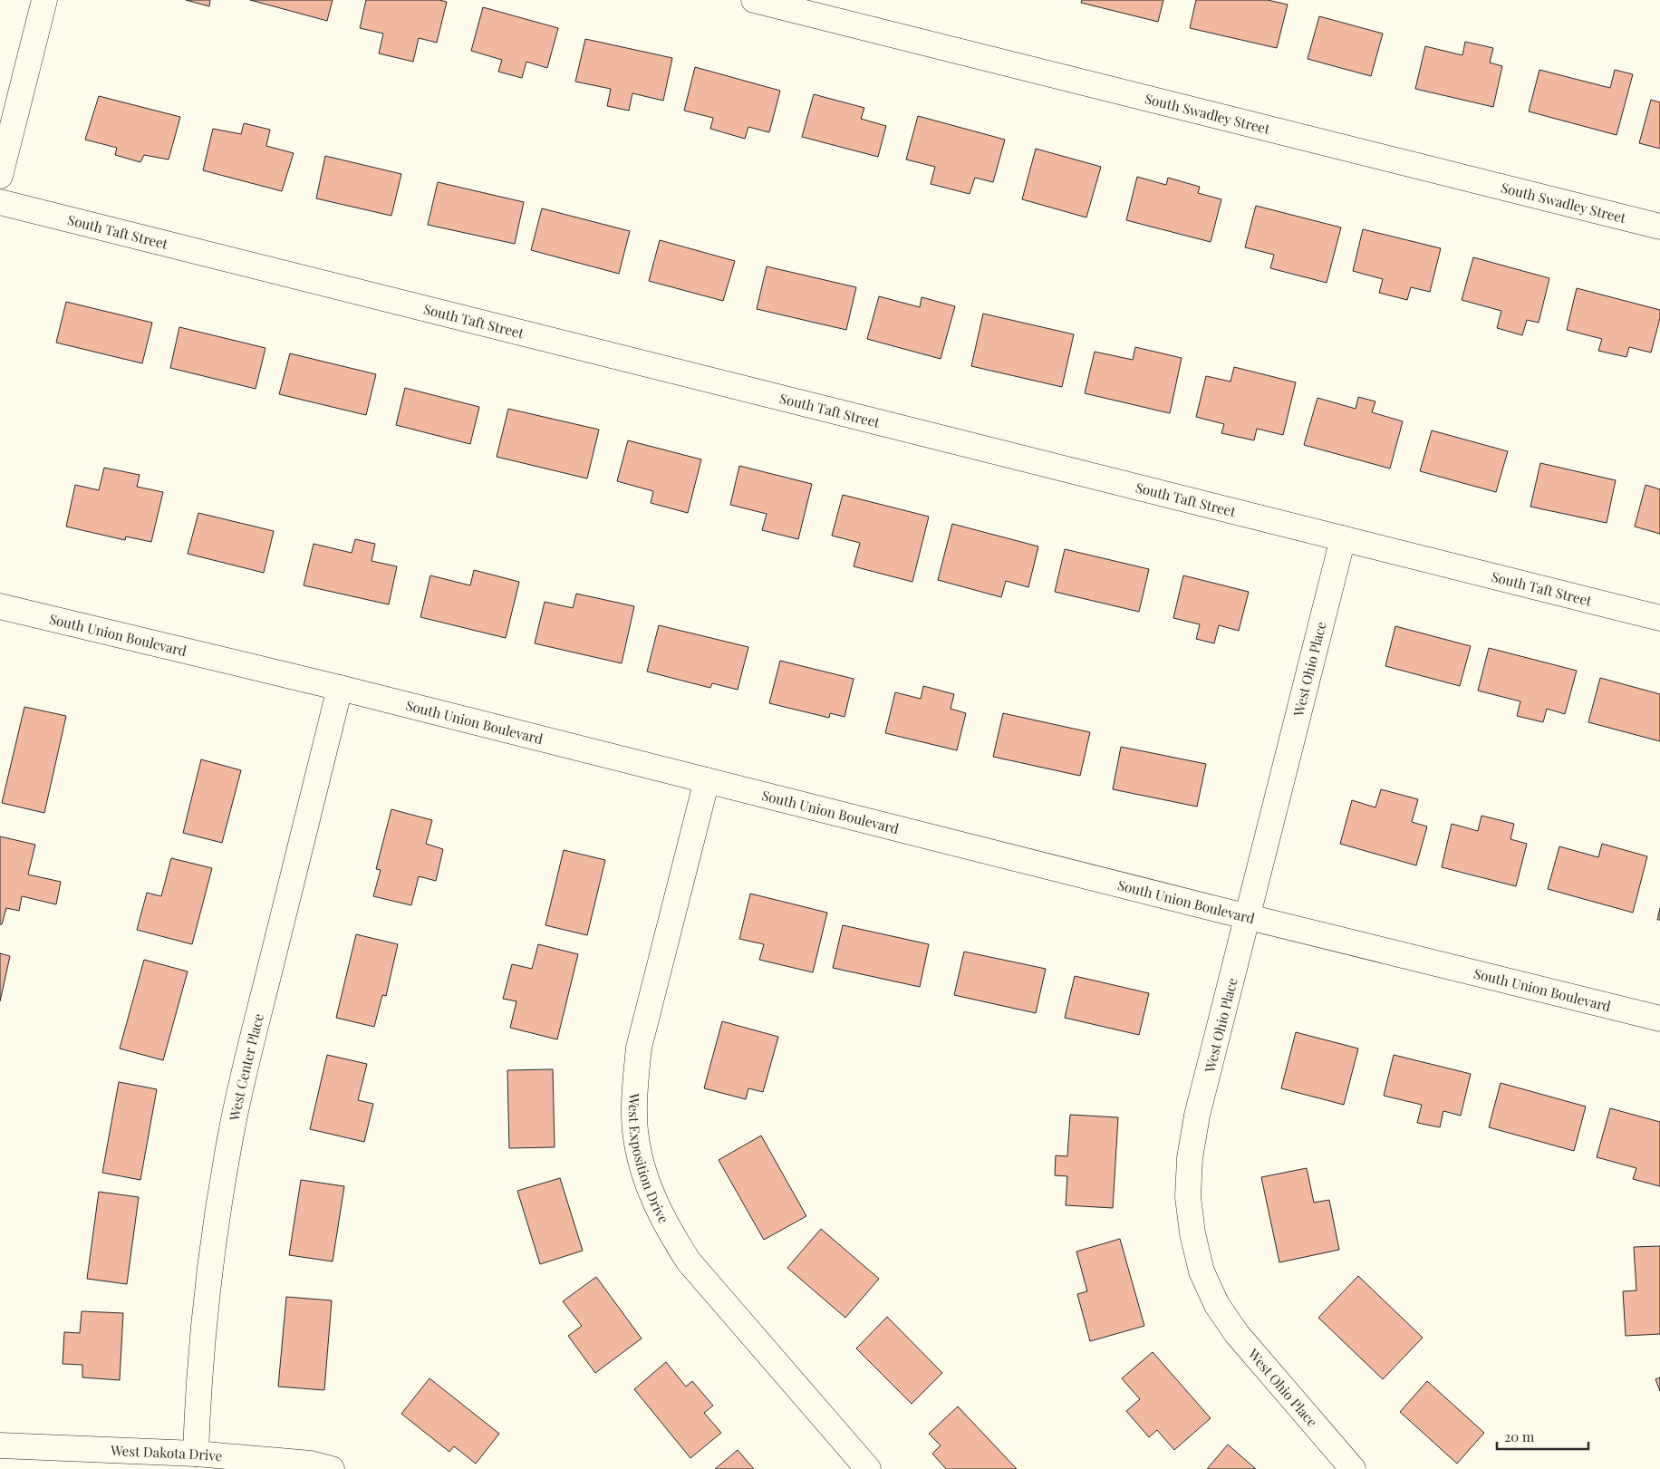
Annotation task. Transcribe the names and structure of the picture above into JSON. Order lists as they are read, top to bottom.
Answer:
{
  "streets": {
    "street": [
      "South Swadley Street",
      "South Taft Street",
      "South Union Boulevard",
      "West Ohio Place",
      "West Center Place",
      "West Exposition Drive",
      "West Dakota Drive"
    ]
  },
  "crossings": [
    ["South Taft Street", "West Ohio Place"],
    ["South Union Boulevard", "West Ohio Place"],
    ["South Union Boulevard", "West Center Place"],
    ["South Union Boulevard", "West Exposition Drive"],
    ["West Center Place", "West Dakota Drive"]
  ],
  "scale_bar": "20 m"
}
